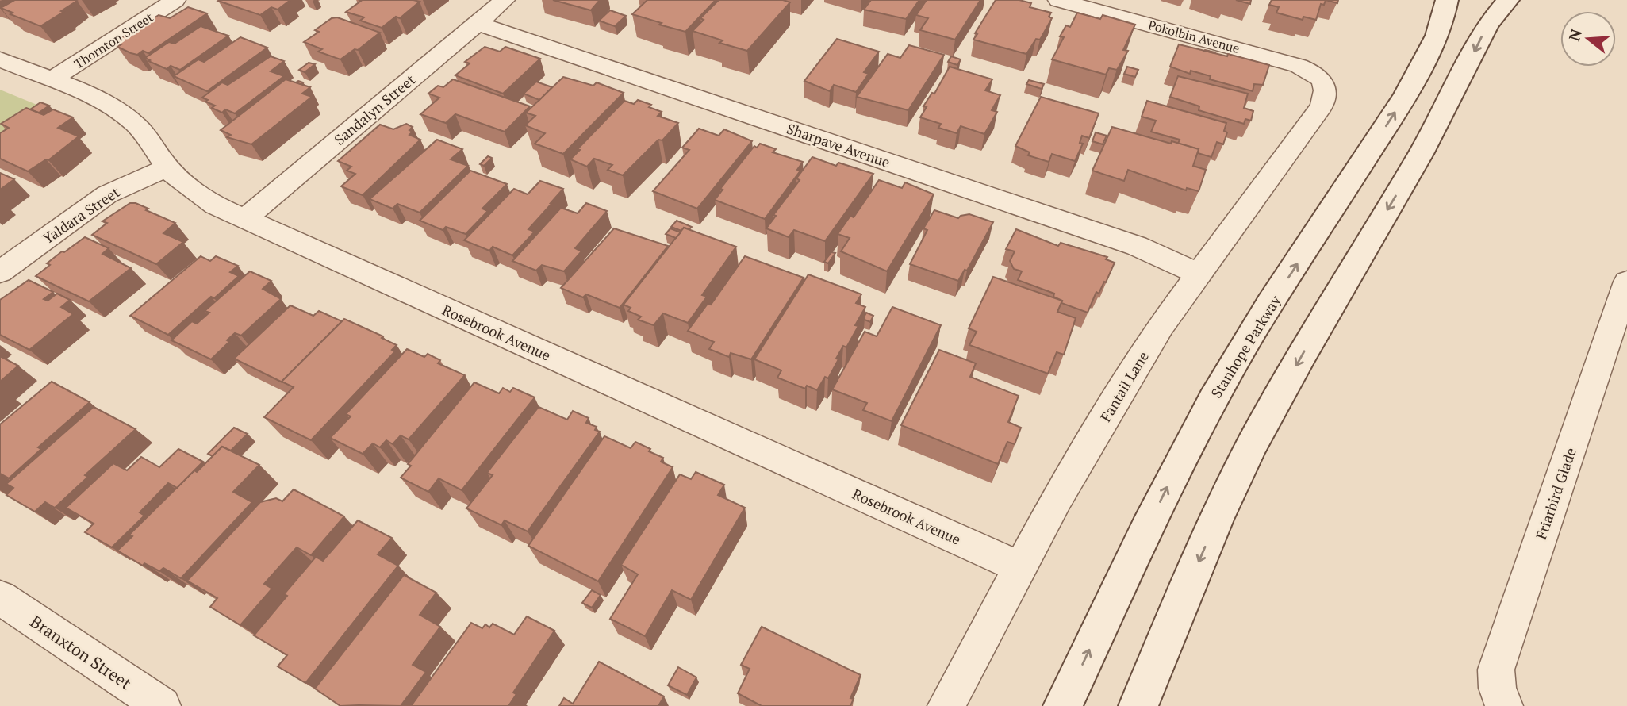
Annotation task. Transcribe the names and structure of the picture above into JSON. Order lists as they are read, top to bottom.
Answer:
{
  "streets": {
    "main road": ["Stanhope Parkway"],
    "street": [
      "Pokolbin Avenue",
      "Thornton Street",
      "Sandalyn Street",
      "Sharpave Avenue",
      "Yaldara Street",
      "Rosebrook Avenue",
      "Fantail Lane",
      "Friarbird Glade",
      "Branxton Street"
    ]
  },
  "crossings": [
    ["Pokolbin Avenue", "Fantail Lane"],
    ["Thornton Street", "Rosebrook Avenue"],
    ["Sandalyn Street", "Sharpave Avenue"],
    ["Sandalyn Street", "Rosebrook Avenue"],
    ["Sharpave Avenue", "Fantail Lane"],
    ["Yaldara Street", "Rosebrook Avenue"],
    ["Rosebrook Avenue", "Fantail Lane"]
  ],
  "north": "left"
}
